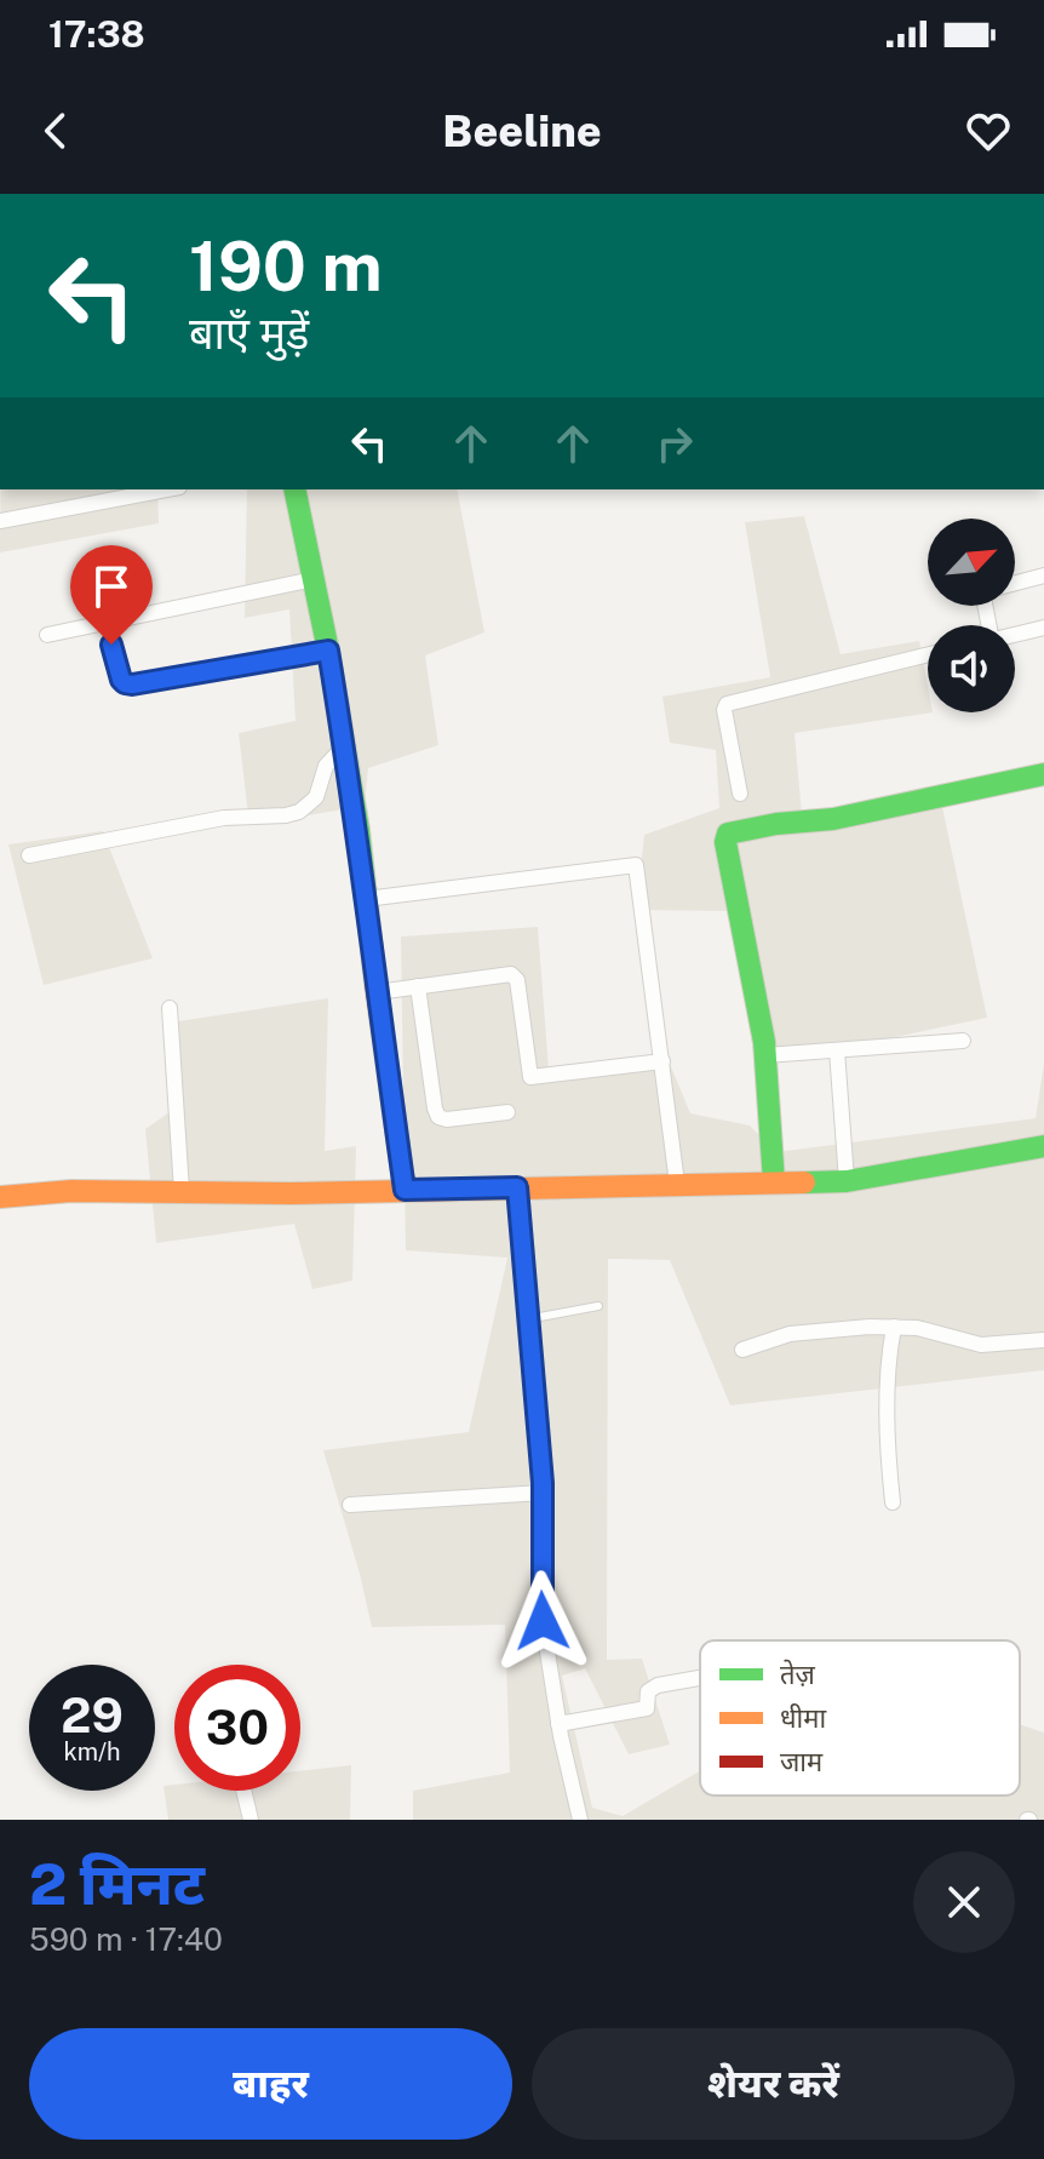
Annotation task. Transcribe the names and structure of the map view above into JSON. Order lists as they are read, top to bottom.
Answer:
{
  "legend": ["तेज़", "धीमा", "जाम"],
  "north": "top right",
  "page": {
    "status": "17:38",
    "header": "Beeline",
    "turn": ["190 m", "बाएँ मुड़ें"],
    "speed": "29 km/h",
    "limit": "30",
    "heading": ["2 मिनट", "590 m · 17:40"],
    "buttons": ["बाहर", "शेयर करें"]
  }
}
